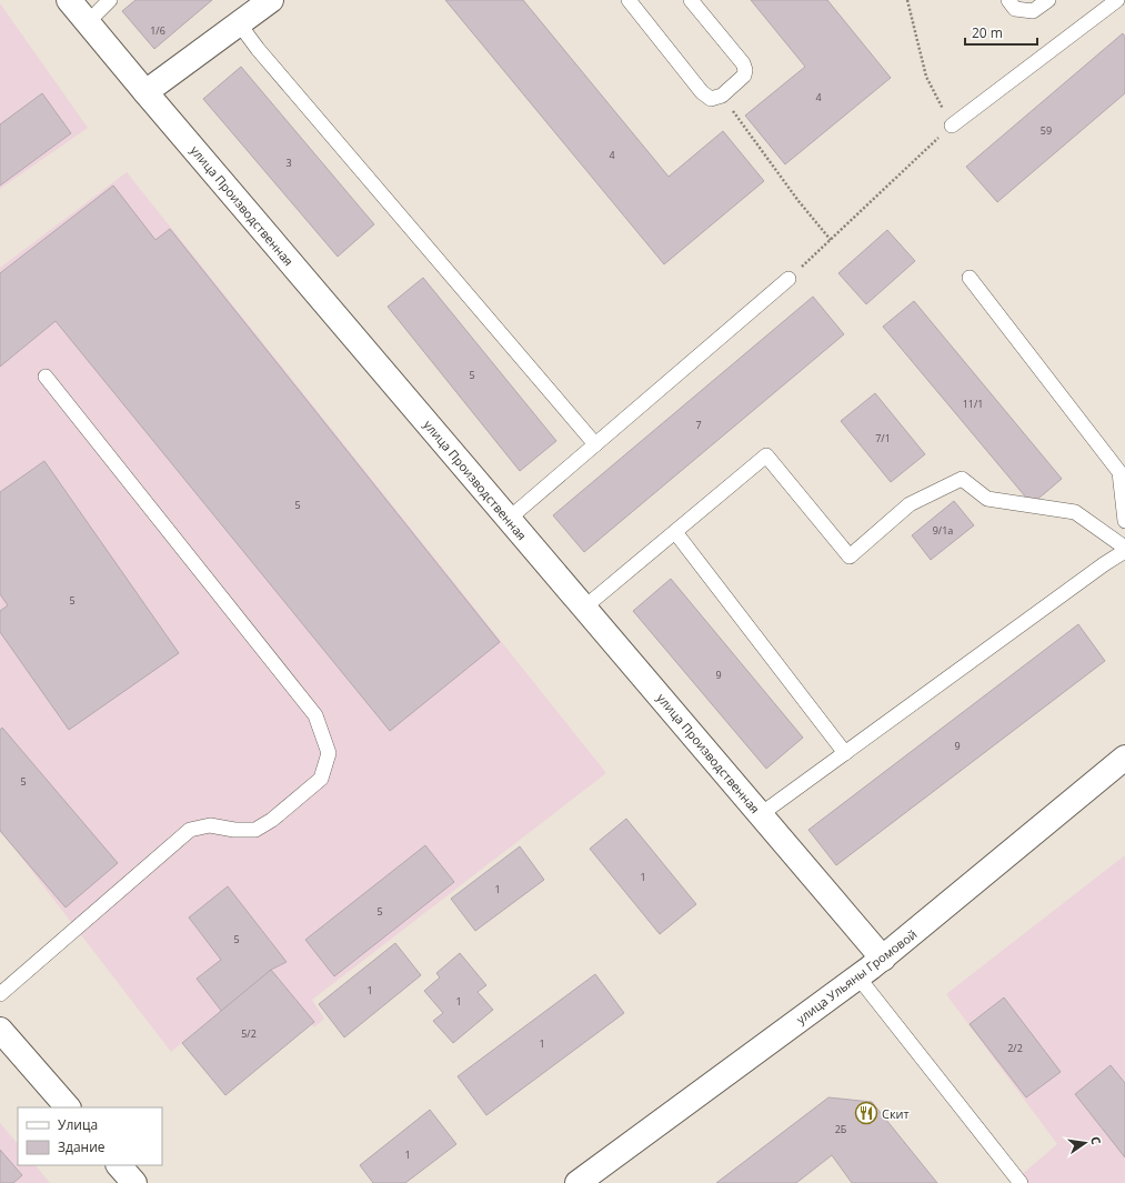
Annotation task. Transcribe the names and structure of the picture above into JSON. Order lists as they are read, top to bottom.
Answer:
{
  "streets": {
    "street": ["улица Производственная", "улица Ульяны Громовой"]
  },
  "crossings": [
    ["улица Производственная", "улица Ульяны Громовой"]
  ],
  "places": {
    "restaurant": ["Скит"]
  },
  "house_numbers": [
    "1/6",
    "4",
    "59",
    "4",
    "3",
    "5",
    "11/1",
    "7",
    "7/1",
    "5",
    "9/1а",
    "5",
    "9",
    "9",
    "5",
    "1",
    "1",
    "5",
    "5",
    "1",
    "1",
    "5/2",
    "1",
    "2/2",
    "2Б",
    "1"
  ],
  "legend": ["Улица", "Здание"],
  "scale_bar": "20 m",
  "north": "right"
}
